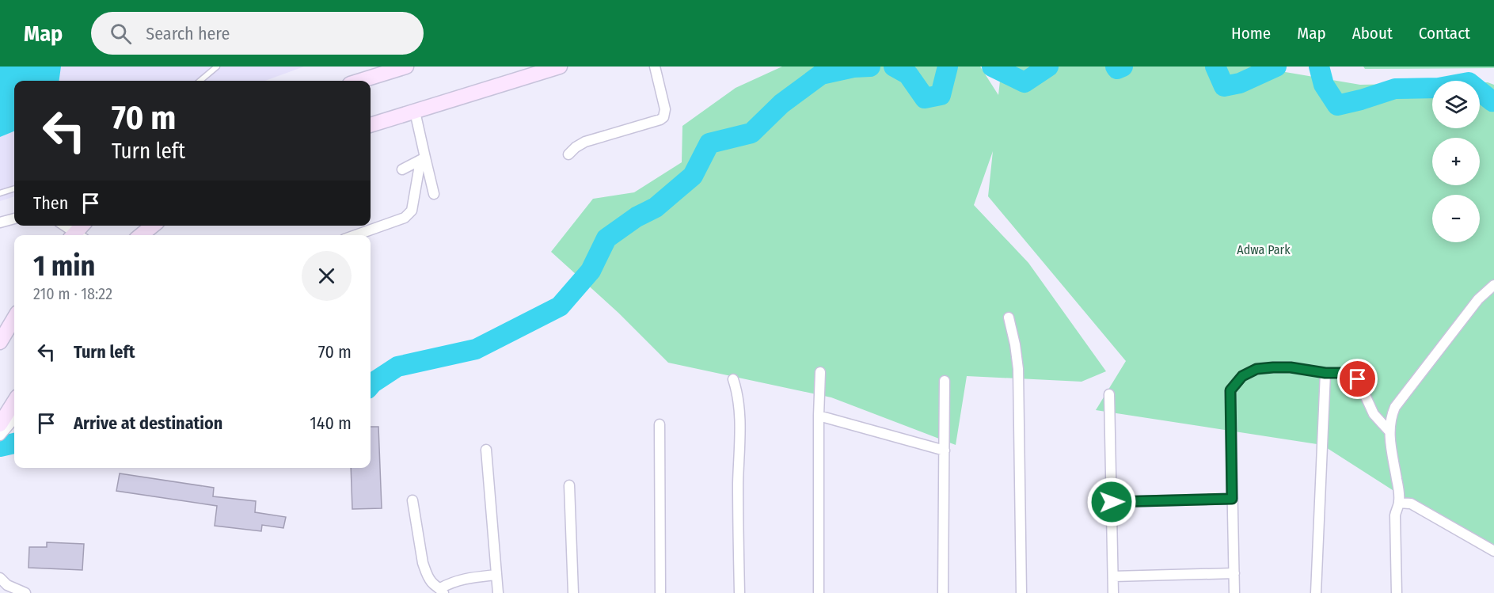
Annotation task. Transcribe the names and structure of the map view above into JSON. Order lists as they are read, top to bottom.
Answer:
{
  "parks": ["Adwa Park"],
  "page": {
    "header": "Map",
    "search": "Search here",
    "nav": [
      "Home",
      "Map",
      "About",
      "Contact"
    ],
    "map_buttons": ["+", "−"],
    "turn": ["70 m", "Turn left"],
    "then": "Then",
    "heading": ["1 min", "210 m · 18:22"],
    "list": [
      {
        "name": "Turn left",
        "value": "70 m"
      },
      {
        "name": "Arrive at destination",
        "value": "140 m"
      }
    ]
  }
}
